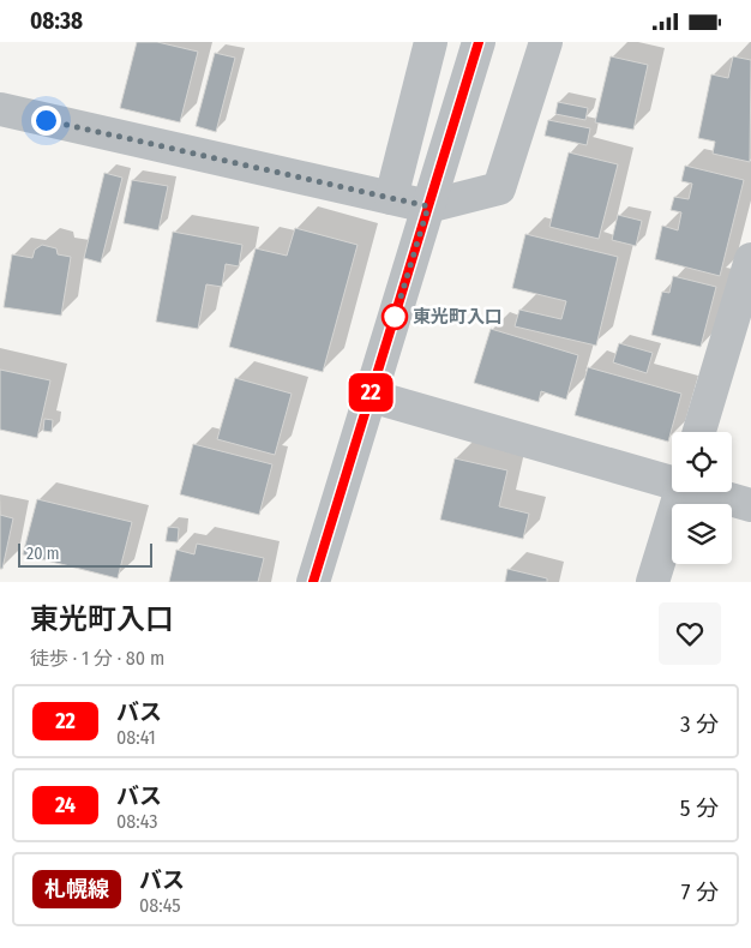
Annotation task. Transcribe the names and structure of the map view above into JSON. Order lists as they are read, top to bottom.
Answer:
{
  "places": ["東光町入口"],
  "lines": ["bus line 22"],
  "scale_bar": "20 m",
  "page": {
    "status": "08:38",
    "on_map": "22",
    "scale": "20 m",
    "heading": ["東光町入口", "徒歩 · 1 分 · 80 m"],
    "list": [
      {
        "mark": "22",
        "name": "バス",
        "note": "08:41",
        "value": "3 分"
      },
      {
        "mark": "24",
        "name": "バス",
        "note": "08:43",
        "value": "5 分"
      },
      {
        "mark": "札幌線",
        "name": "バス",
        "note": "08:45",
        "value": "7 分"
      }
    ]
  }
}
